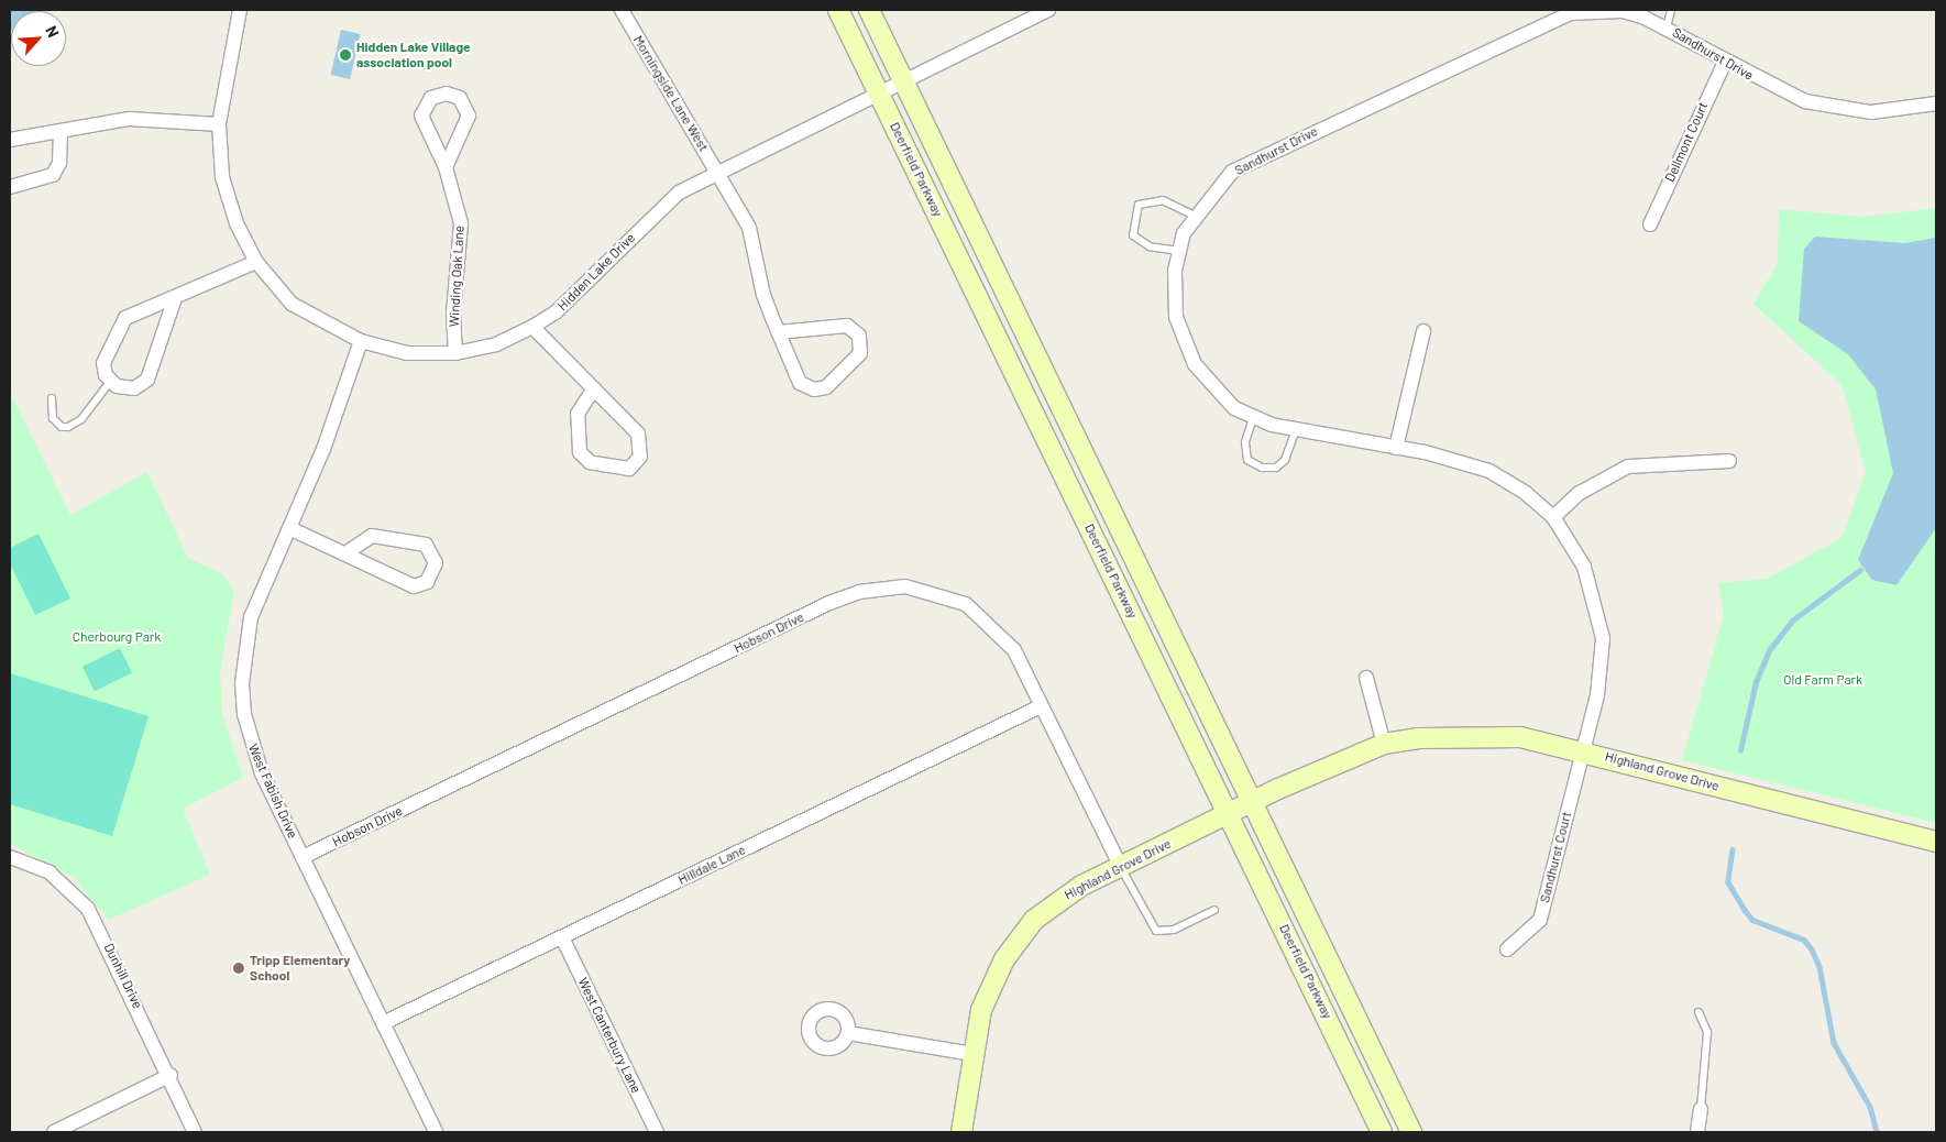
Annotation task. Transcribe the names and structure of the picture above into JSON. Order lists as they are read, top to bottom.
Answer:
{
  "streets": {
    "main road": ["Deerfield Parkway", "Highland Grove Drive"],
    "street": [
      "Sandhurst Drive",
      "Morningside Lane West",
      "Dellmont Court",
      "Hidden Lake Drive",
      "Winding Oak Lane",
      "Hobson Drive",
      "West Fabish Drive",
      "Sandhurst Court",
      "Hilldale Lane",
      "Dunhill Drive",
      "West Canterbury Lane"
    ]
  },
  "crossings": [
    ["Sandhurst Drive", "Dellmont Court"],
    ["Sandhurst Drive", "Highland Grove Drive"],
    ["Sandhurst Drive", "Sandhurst Court"],
    ["Morningside Lane West", "Hidden Lake Drive"],
    ["Deerfield Parkway", "Hidden Lake Drive"],
    ["Deerfield Parkway", "Highland Grove Drive"],
    ["Hidden Lake Drive", "Winding Oak Lane"],
    ["Hidden Lake Drive", "West Fabish Drive"],
    ["Hobson Drive", "Highland Grove Drive"],
    ["Hobson Drive", "West Fabish Drive"],
    ["Hobson Drive", "Hilldale Lane"],
    ["Highland Grove Drive", "Sandhurst Court"],
    ["West Fabish Drive", "Hilldale Lane"],
    ["Hilldale Lane", "West Canterbury Lane"]
  ],
  "parks": ["Cherbourg Park", "Old Farm Park"],
  "places": ["Hidden Lake Village association pool", "Tripp Elementary School"],
  "north": "top right"
}
